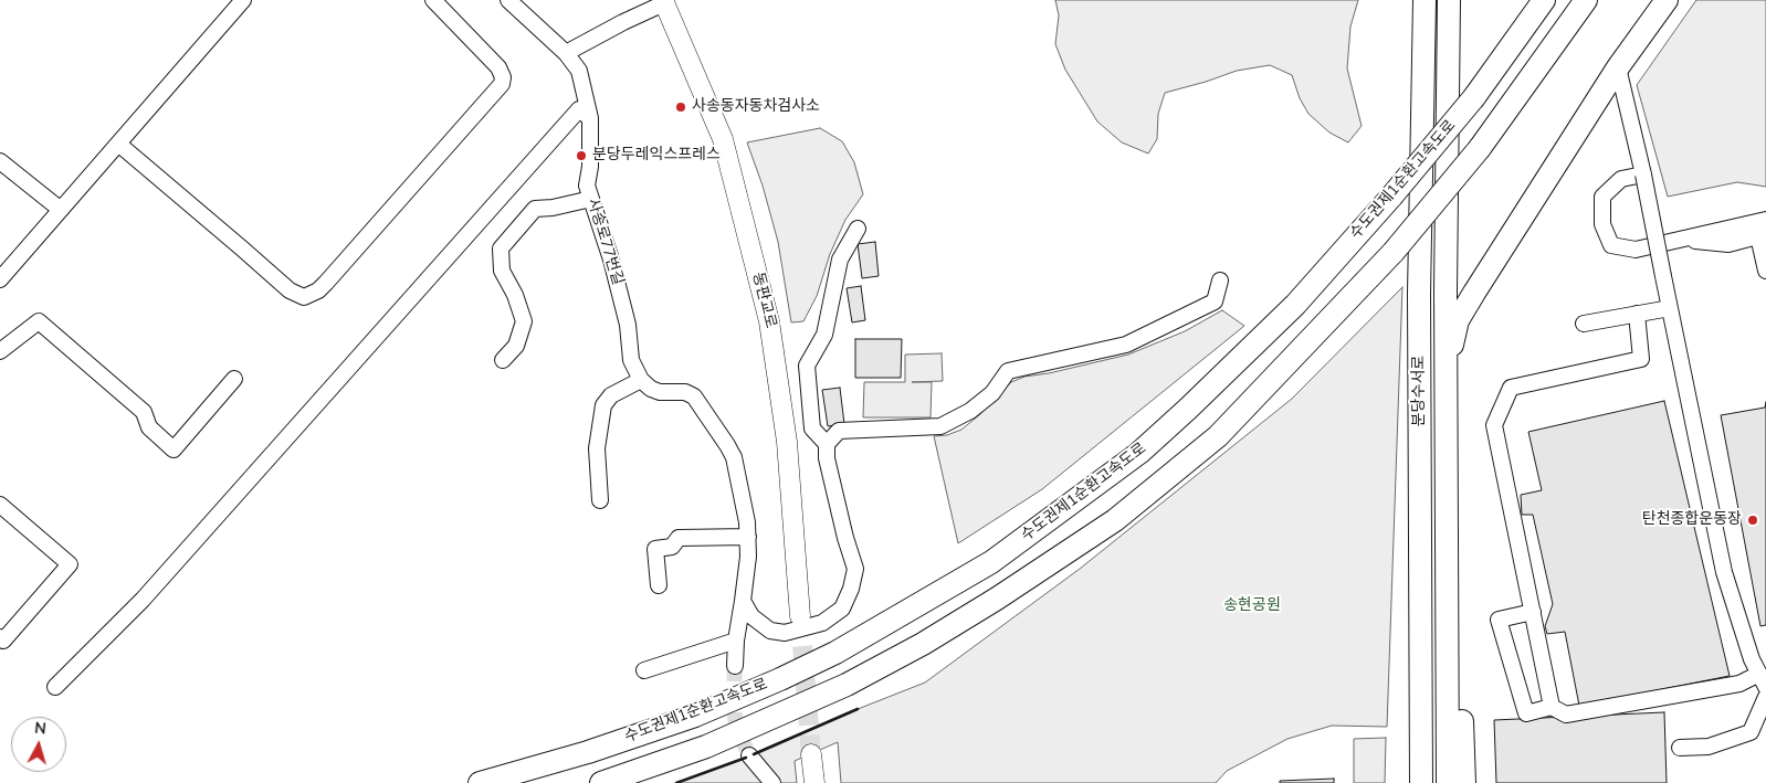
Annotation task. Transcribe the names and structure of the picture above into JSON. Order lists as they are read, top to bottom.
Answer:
{
  "streets": {
    "highway": ["수도권제1순환고속도로", "분당수서로"],
    "main road": ["동판교로"],
    "street": ["사송로77번길"]
  },
  "parks": ["송현공원"],
  "places": ["사송동자동차검사소", "분당두레익스프레스", "탄천종합운동장"],
  "north": "top"
}
